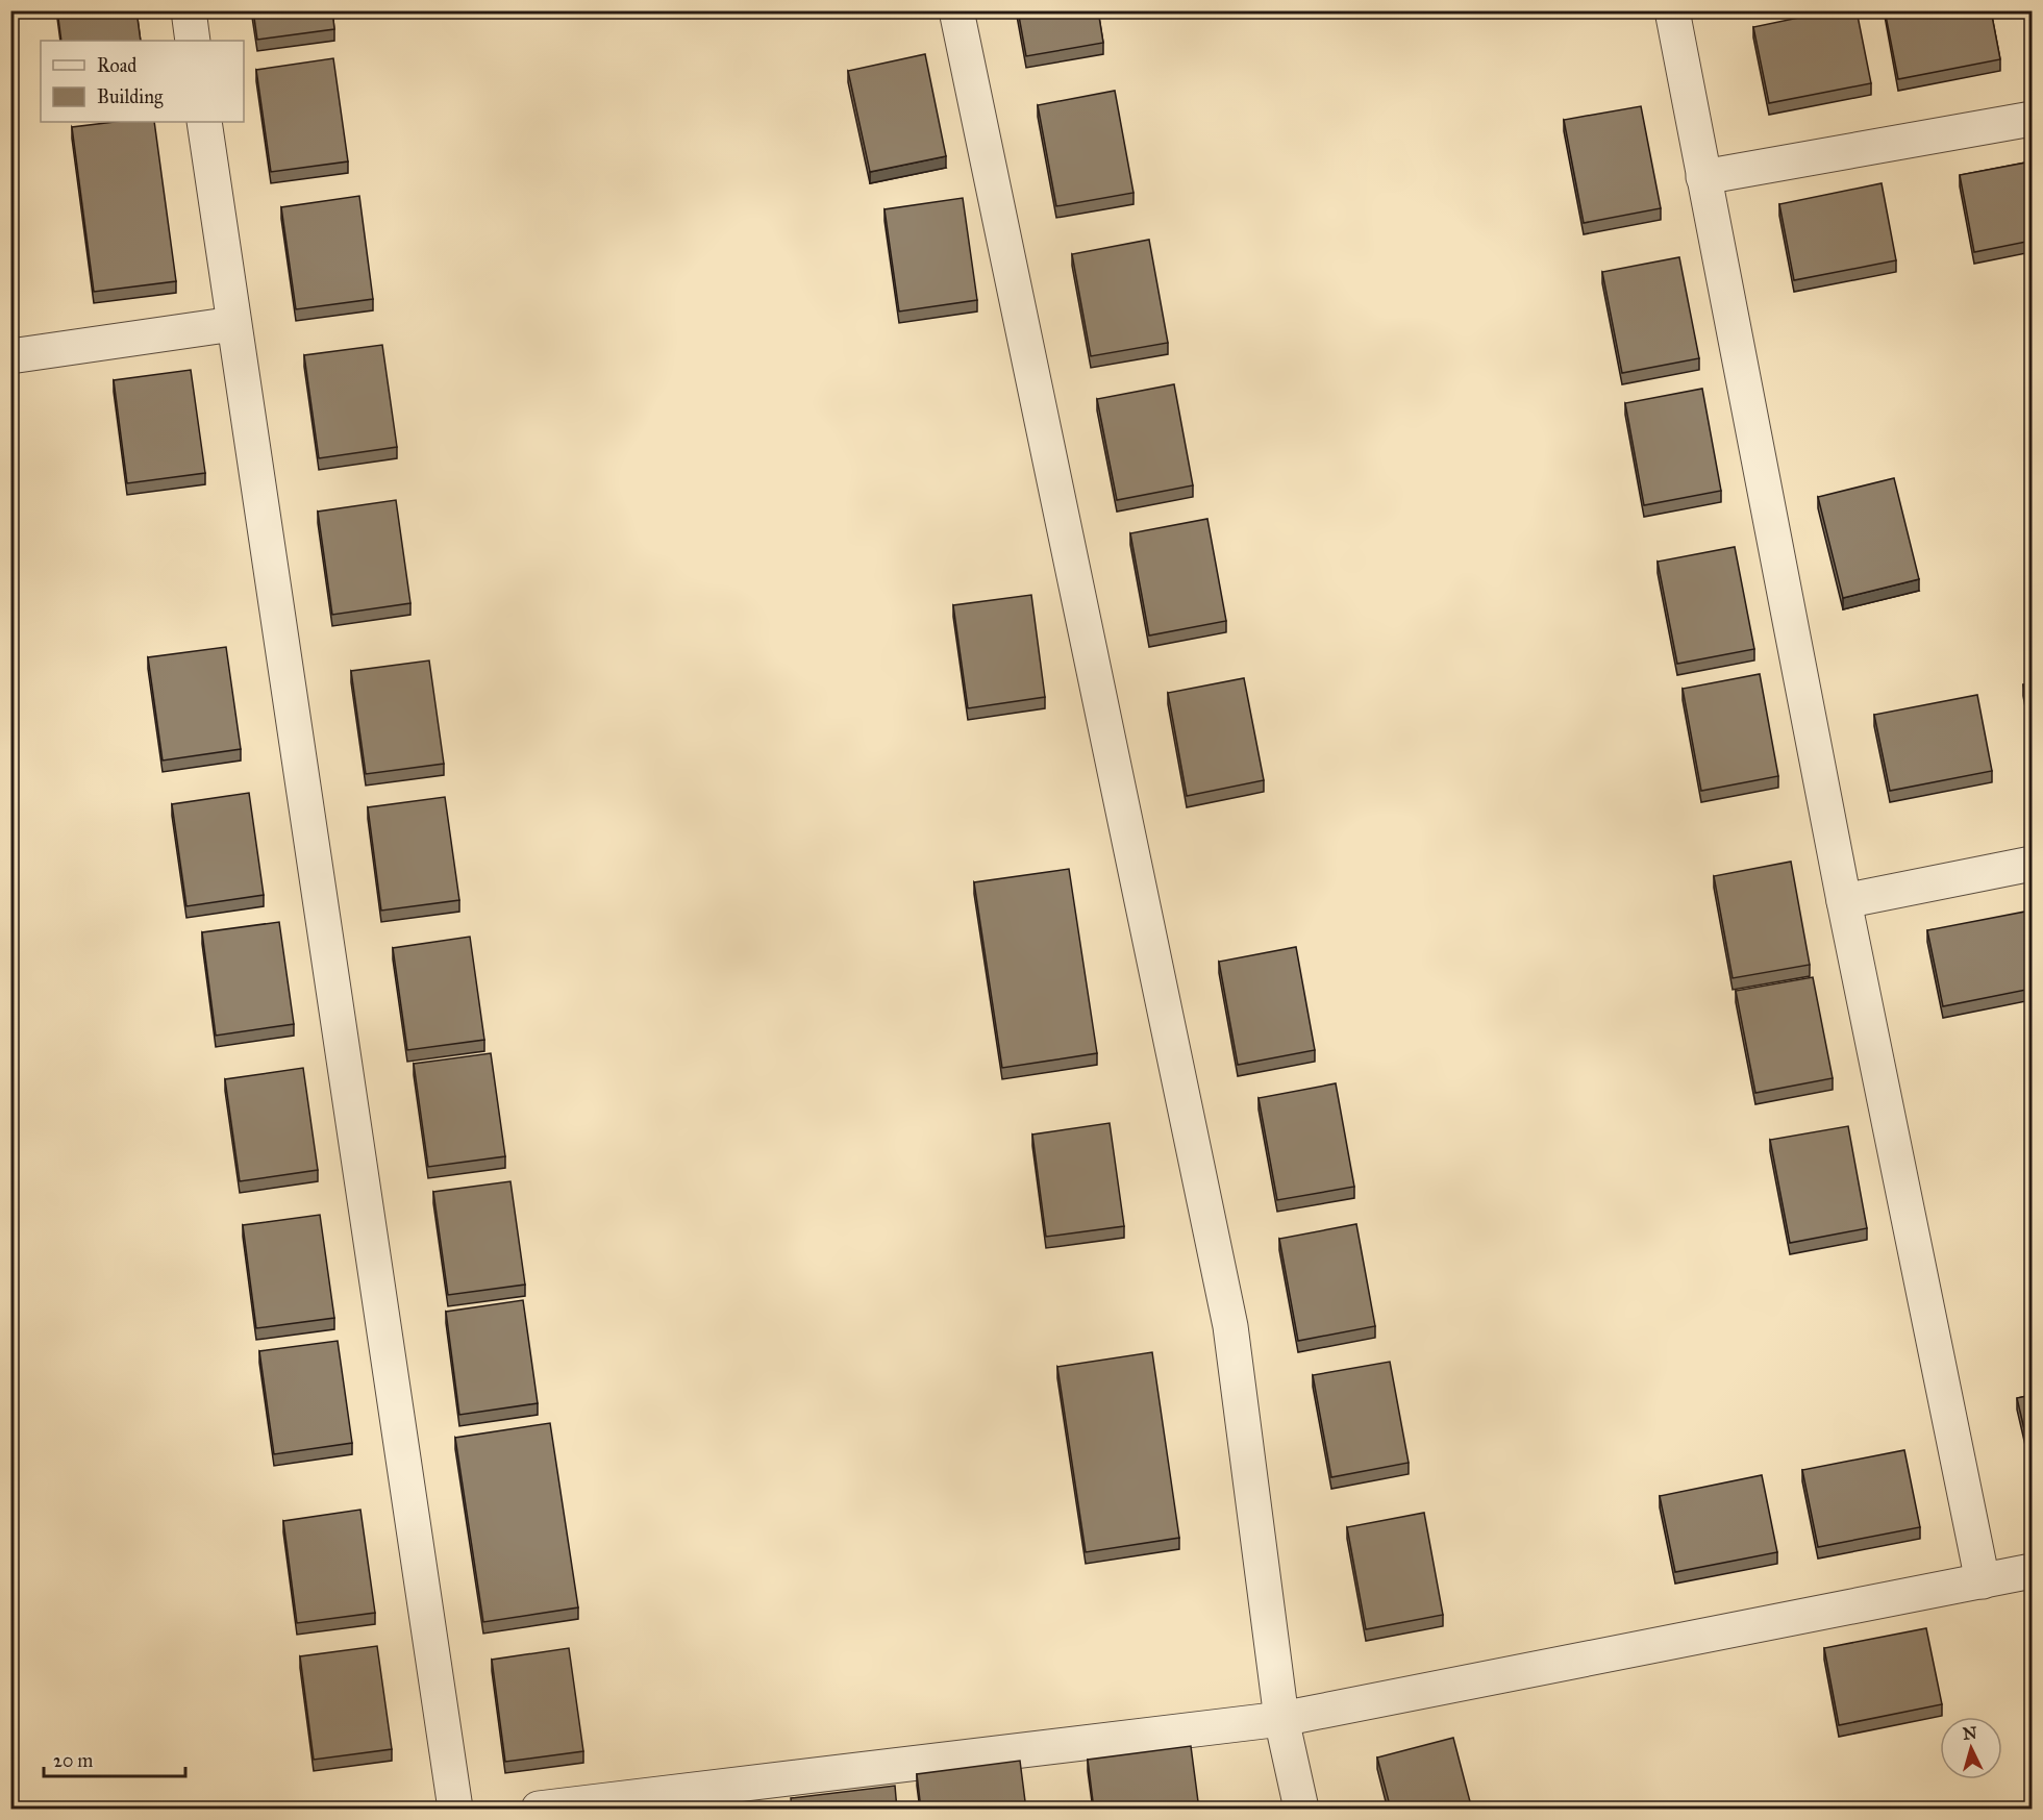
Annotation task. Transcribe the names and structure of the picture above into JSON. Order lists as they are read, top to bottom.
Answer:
{
  "legend": ["Road", "Building"],
  "scale_bar": "20 m",
  "north": "top"
}
